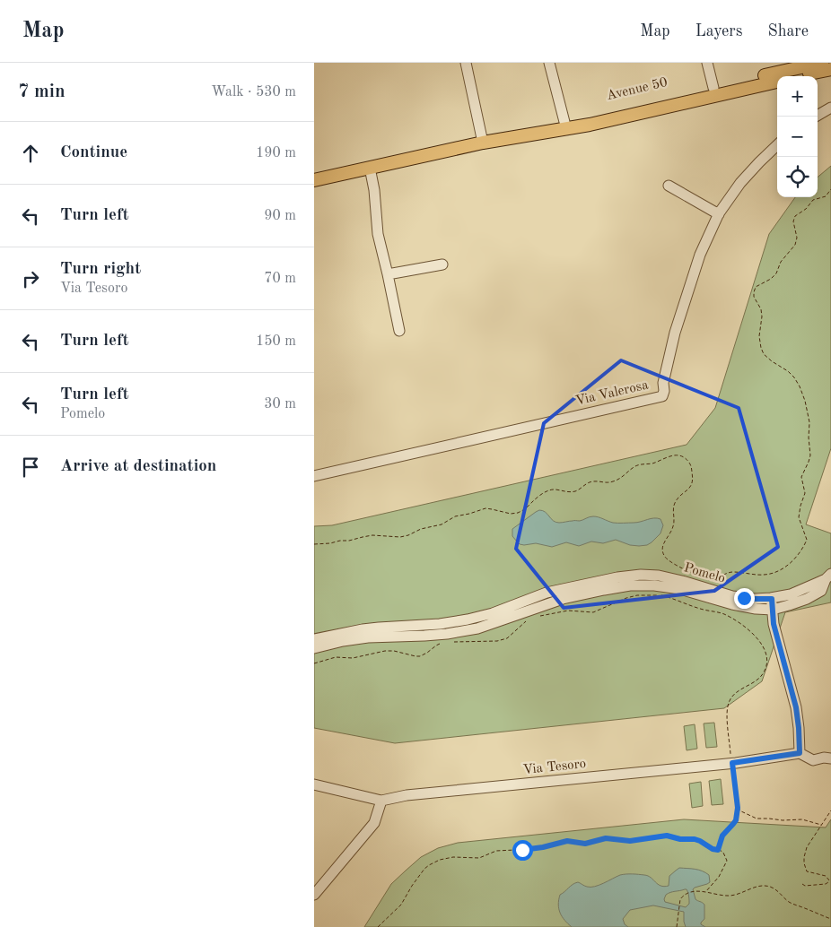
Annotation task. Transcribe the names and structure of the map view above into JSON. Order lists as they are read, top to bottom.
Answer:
{
  "streets": {
    "main road": ["Avenue 50"],
    "street": ["Via Valerosa", "Pomelo", "Via Tesoro"]
  },
  "page": {
    "header": "Map",
    "nav": ["Map", "Layers", "Share"],
    "heading": ["7 min", "Walk · 530 m"],
    "map_buttons": ["+", "−"],
    "list": [
      ["Continue", "190 m"],
      ["Turn left", "90 m"],
      ["Turn right", "Via Tesoro", "70 m"],
      ["Turn left", "150 m"],
      ["Turn left", "Pomelo", "30 m"],
      "Arrive at destination"
    ]
  }
}
